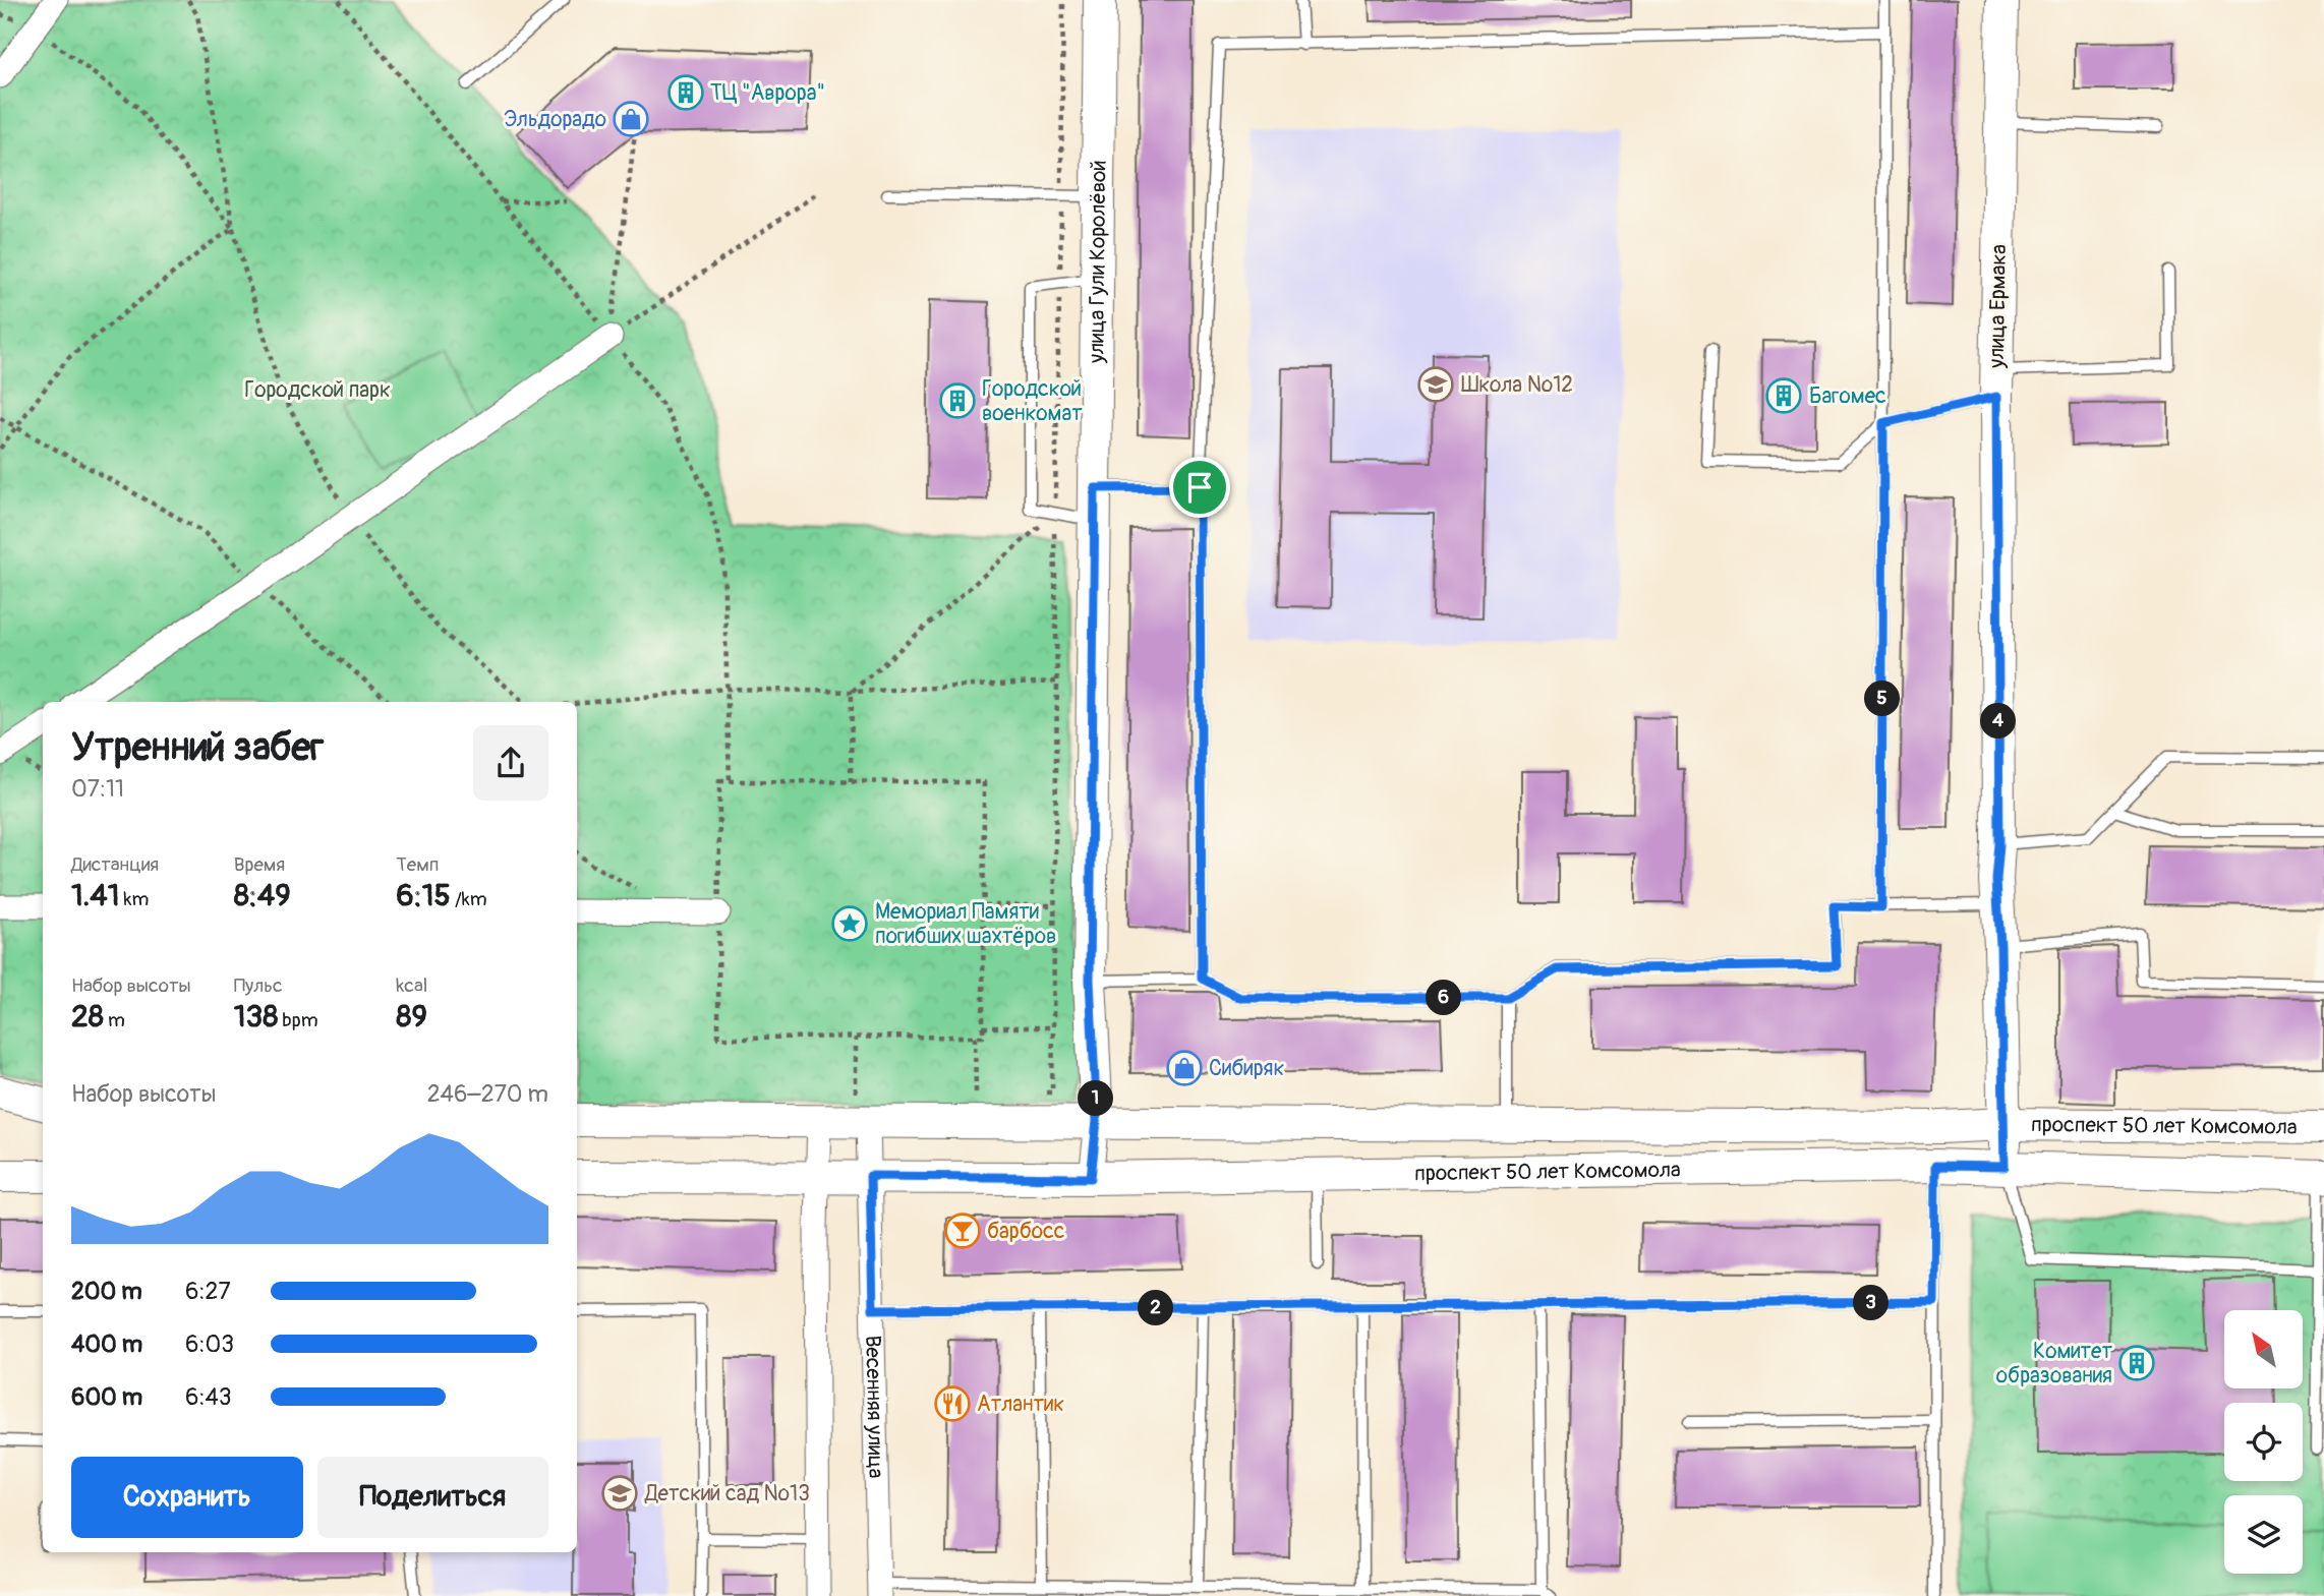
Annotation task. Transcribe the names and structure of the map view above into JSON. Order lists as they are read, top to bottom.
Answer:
{
  "streets": {
    "main road": ["улица Гули Королёвой", "улица Ермака", "проспект 50 лет Комсомола"],
    "street": ["Весенняя улица"]
  },
  "crossings": [
    ["улица Гули Королёвой", "проспект 50 лет Комсомола"],
    ["улица Ермака", "проспект 50 лет Комсомола"],
    ["проспект 50 лет Комсомола", "Весенняя улица"]
  ],
  "parks": ["Городской парк"],
  "places": {
    "building": [
      "ТЦ \"Аврора\"",
      "Багомес",
      "Городской военкомат",
      "Комитет образования"
    ],
    "shop": ["Эльдорадо", "Сибиряк"],
    "school or university": ["Школа №12", "Детский сад №13"],
    "place": ["Мемориал Памяти погибших шахтёров"],
    "bar": ["барбосс"],
    "restaurant": ["Атлантик"]
  },
  "north": "top left",
  "page": {
    "pins": [
      "5",
      "4",
      "6",
      "1",
      "3",
      "2"
    ],
    "heading": ["Утренний забег", "07:11"],
    "stats": [
      ["Дистанция", "1.41 km"],
      ["Время", "8:49"],
      ["Темп", "6:15 /km"],
      ["Набор высоты", "28 m"],
      ["Пульс", "138 bpm"],
      ["kcal", "89"]
    ],
    "chart": ["Набор высоты", "246–270 m"],
    "list": [
      {
        "name": "200 m",
        "note": "6:27"
      },
      {
        "name": "400 m",
        "note": "6:03"
      },
      {
        "name": "600 m",
        "note": "6:43"
      }
    ],
    "buttons": ["Сохранить", "Поделиться"]
  }
}
